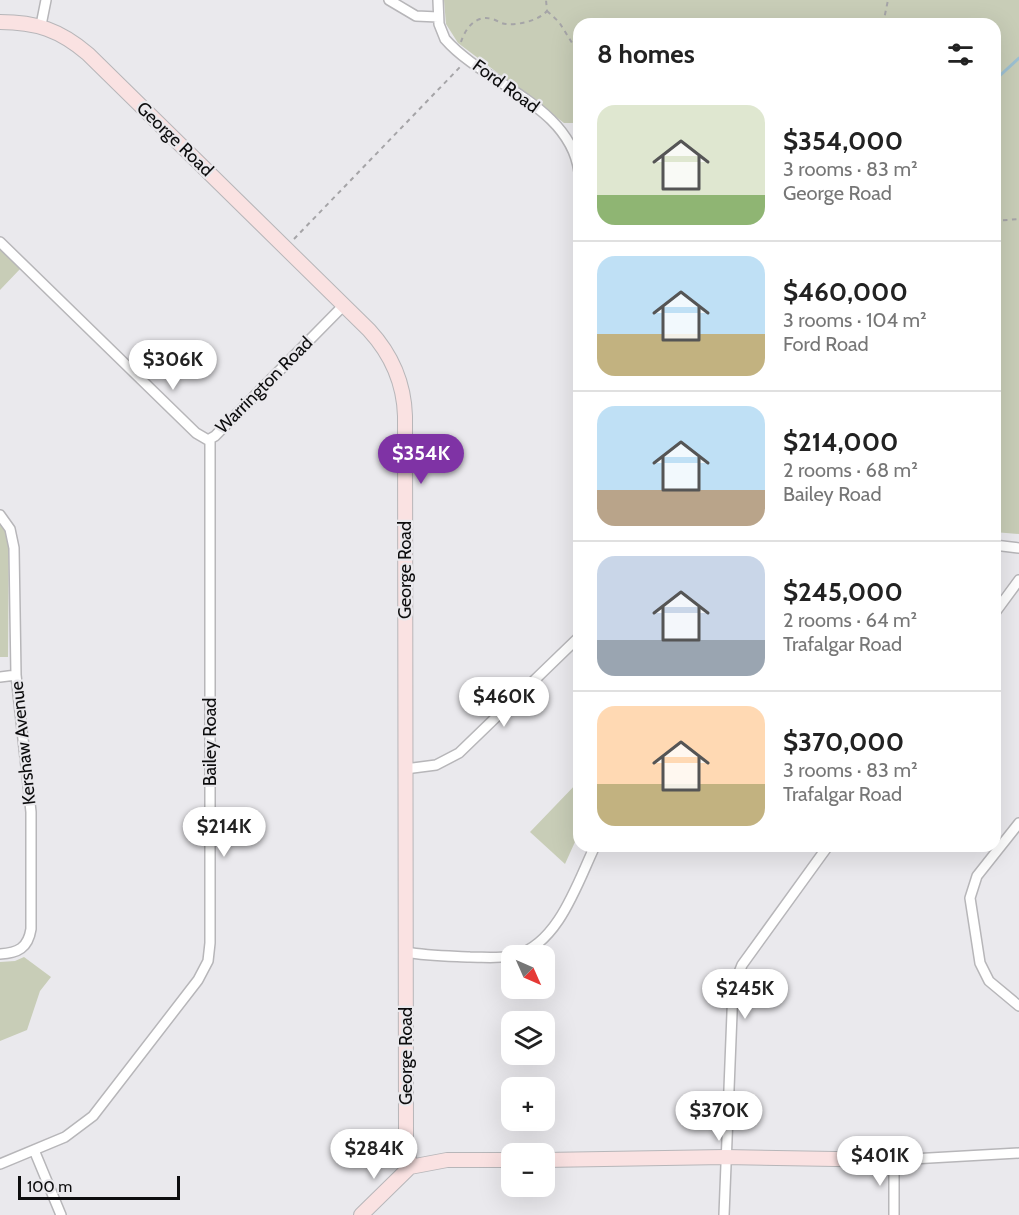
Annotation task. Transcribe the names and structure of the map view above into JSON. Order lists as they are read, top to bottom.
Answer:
{
  "streets": {
    "street": [
      "Ford Road",
      "George Road",
      "Warrington Road",
      "Bailey Road",
      "Kershaw Avenue"
    ]
  },
  "crossings": [
    ["George Road", "Warrington Road"],
    ["Warrington Road", "Bailey Road"]
  ],
  "scale_bar": "100 m",
  "north": "bottom right",
  "page": {
    "heading": "8 homes",
    "list": [
      {
        "name": "$354,000",
        "note": "3 rooms · 83 m² · George Road"
      },
      {
        "name": "$460,000",
        "note": "3 rooms · 104 m² · Ford Road"
      },
      {
        "name": "$214,000",
        "note": "2 rooms · 68 m² · Bailey Road"
      },
      {
        "name": "$245,000",
        "note": "2 rooms · 64 m² · Trafalgar Road"
      },
      {
        "name": "$370,000",
        "note": "3 rooms · 83 m² · Trafalgar Road"
      }
    ],
    "price": [
      "$306K",
      "$354K",
      "$460K",
      "$214K",
      "$245K",
      "$370K",
      "$284K",
      "$401K"
    ],
    "map_buttons": ["+", "−"],
    "scale": "100 m"
  }
}
